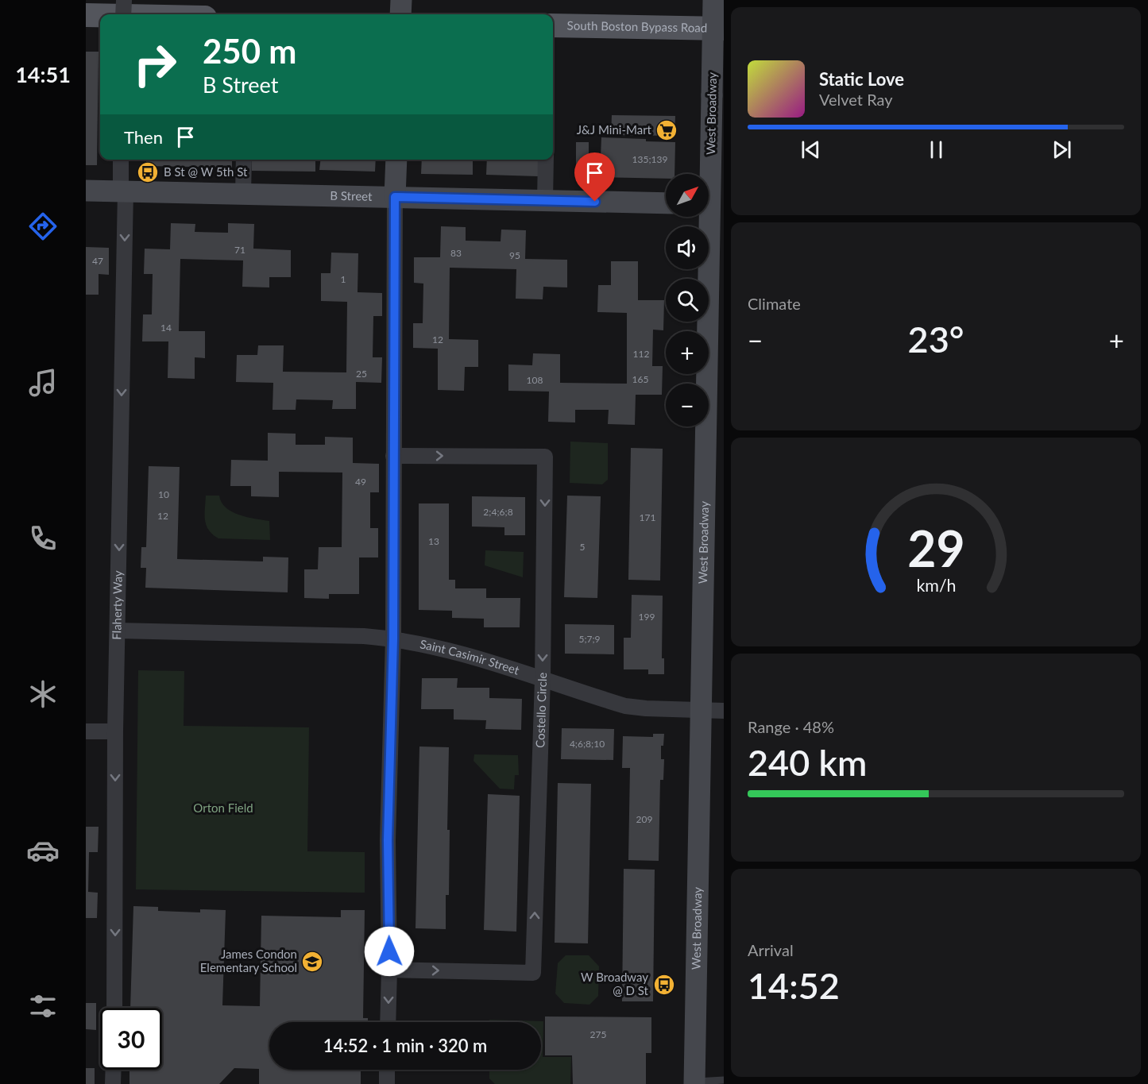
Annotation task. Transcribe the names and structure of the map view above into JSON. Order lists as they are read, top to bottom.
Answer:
{
  "streets": {
    "main road": ["South Boston Bypass Road", "West Broadway", "B Street"],
    "street": ["Flaherty Way", "Saint Casimir Street", "Costello Circle"]
  },
  "crossings": [
    ["West Broadway", "Saint Casimir Street"],
    ["B Street", "Flaherty Way"],
    ["Flaherty Way", "Saint Casimir Street"],
    ["Saint Casimir Street", "Costello Circle"]
  ],
  "one_way": ["Flaherty Way"],
  "parks": ["Orton Field"],
  "places": {
    "supermarket": ["J&J Mini-Mart"],
    "bus stop": ["B St @ W 5th St", "W Broadway @ D St"],
    "school or university": ["James Condon Elementary School"]
  },
  "house_numbers": [
    "135;139",
    "71",
    "83",
    "95",
    "47",
    "1",
    "14",
    "12",
    "112",
    "25",
    "165",
    "108",
    "49",
    "10",
    "2;4;6;8",
    "12",
    "171",
    "13",
    "5",
    "199",
    "5;7;9",
    "4;6;8;10",
    "209",
    "275"
  ],
  "north": "top right",
  "page": {
    "tabs": "14:51",
    "turn": ["250 m", "B Street"],
    "song": ["Static Love", "Velvet Ray"],
    "then": "Then",
    "map_buttons": ["+", "−"],
    "tile": [
      "Climate",
      ["Range · 48%", "240 km"],
      ["Arrival", "14:52"]
    ],
    "heat": ["−", "23°", "+"],
    "limit": "30",
    "trip": "14:52 · 1 min · 320 m",
    "gauge": ["29", "km/h"]
  }
}
